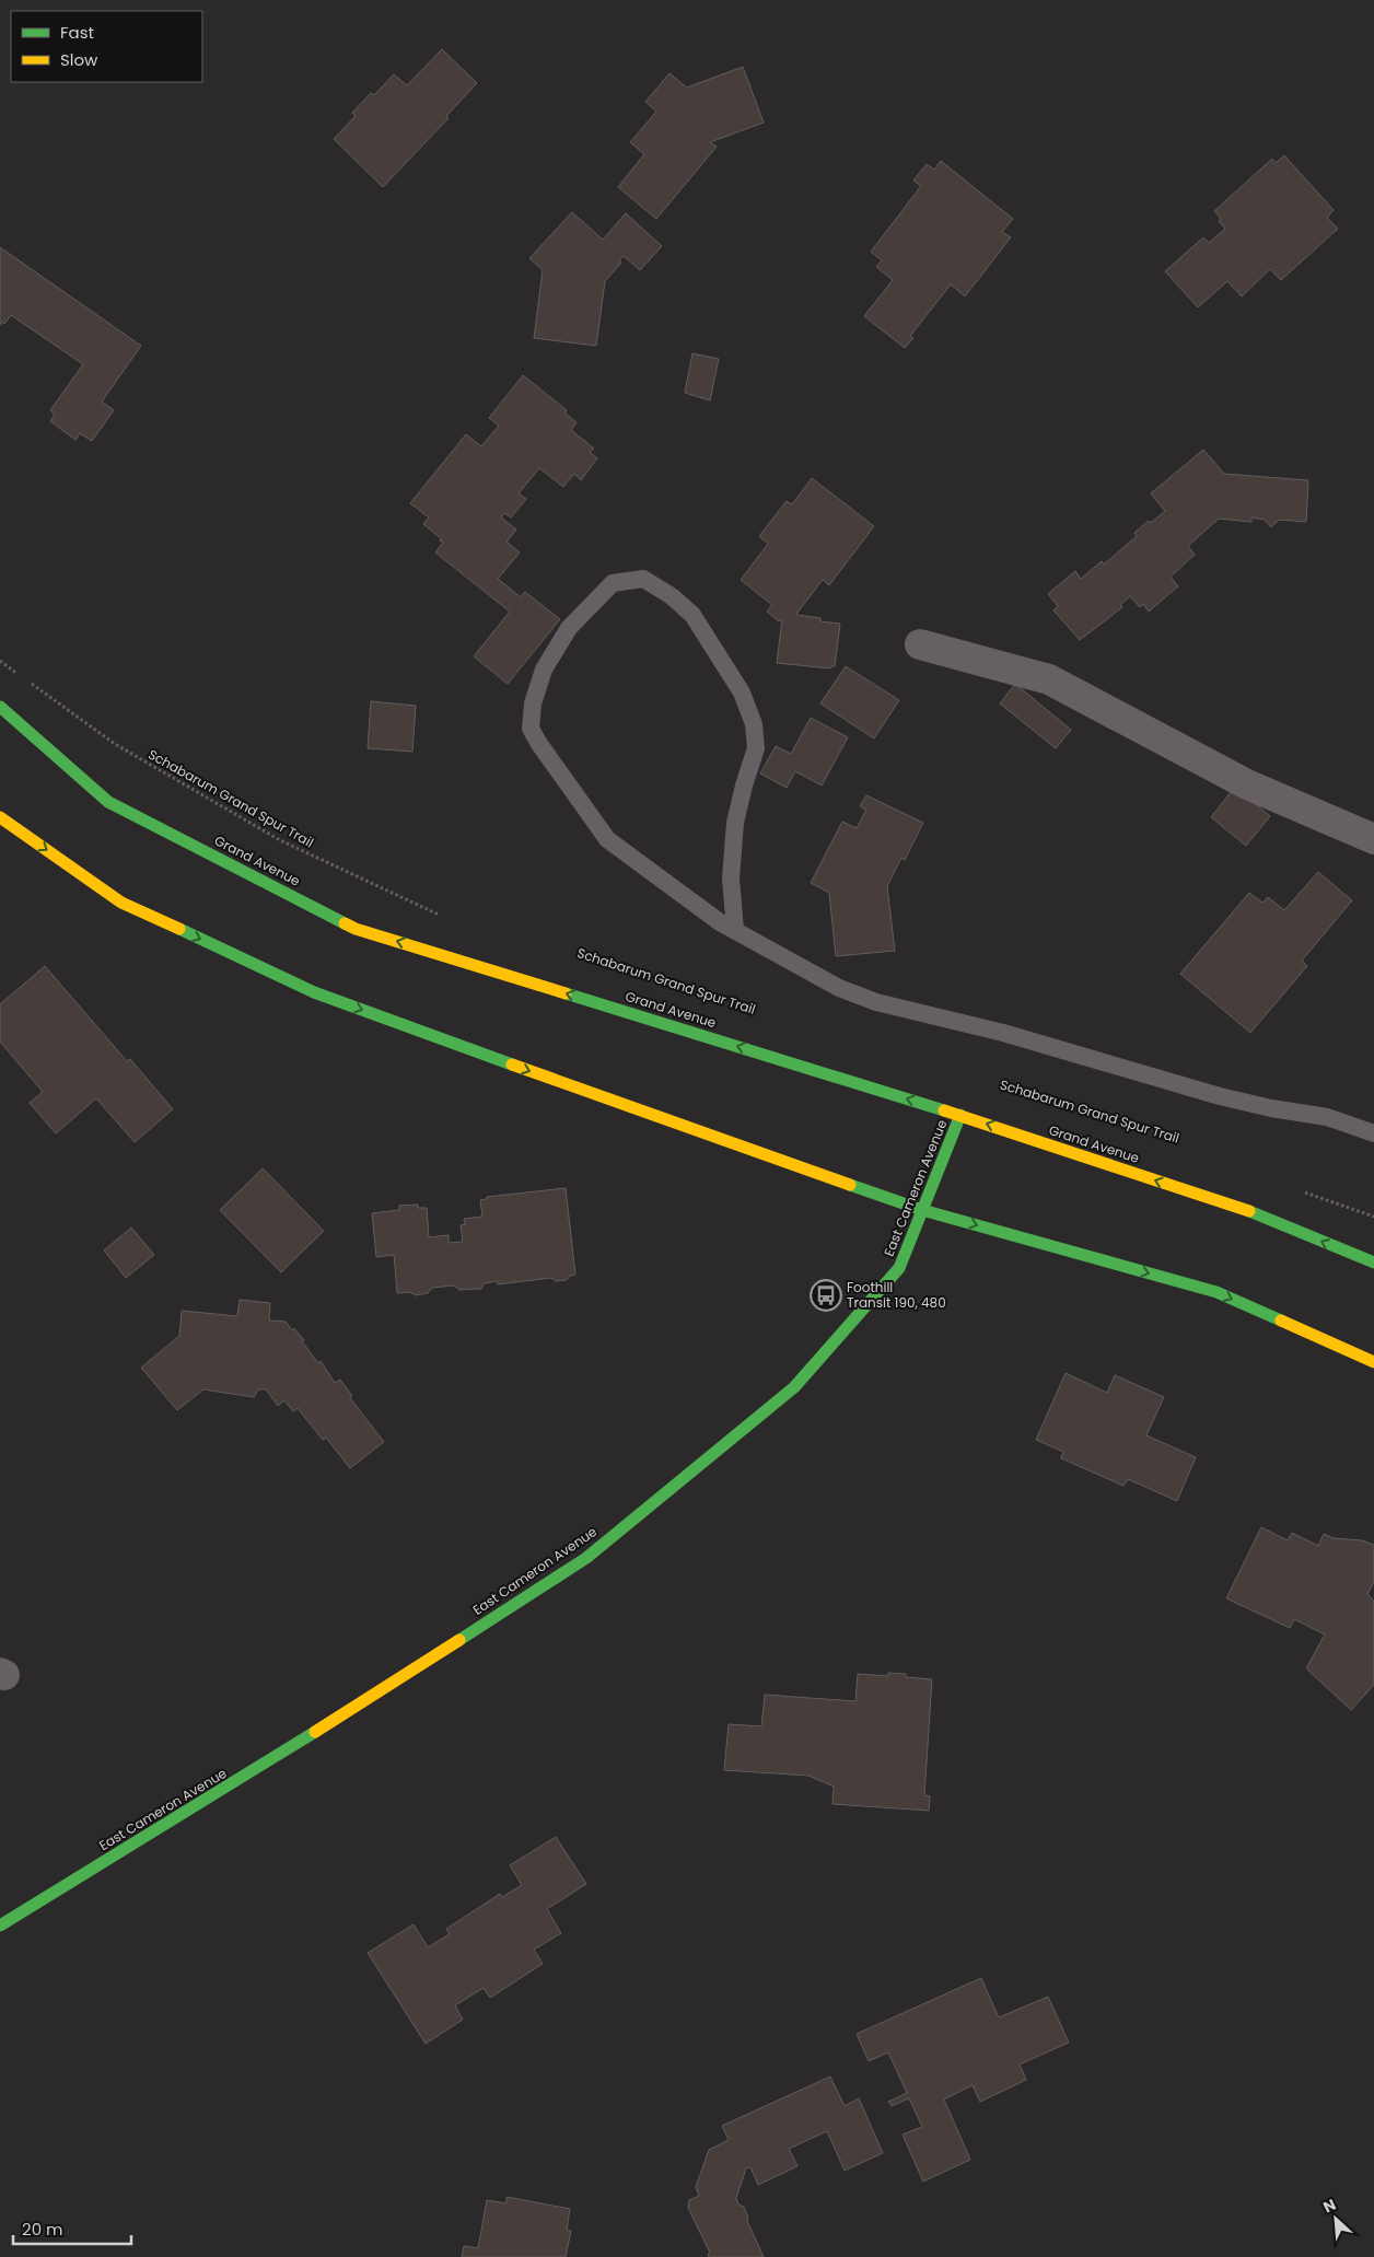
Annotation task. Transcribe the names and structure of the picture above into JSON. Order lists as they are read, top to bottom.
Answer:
{
  "streets": {
    "main road": ["Grand Avenue", "East Cameron Avenue"],
    "path": ["Schabarum Grand Spur Trail"]
  },
  "crossings": [
    ["Grand Avenue", "East Cameron Avenue"]
  ],
  "places": {
    "bus stop": ["Foothill Transit 190, 480"]
  },
  "legend": ["Fast", "Slow"],
  "scale_bar": "20 m",
  "north": "top left"
}
